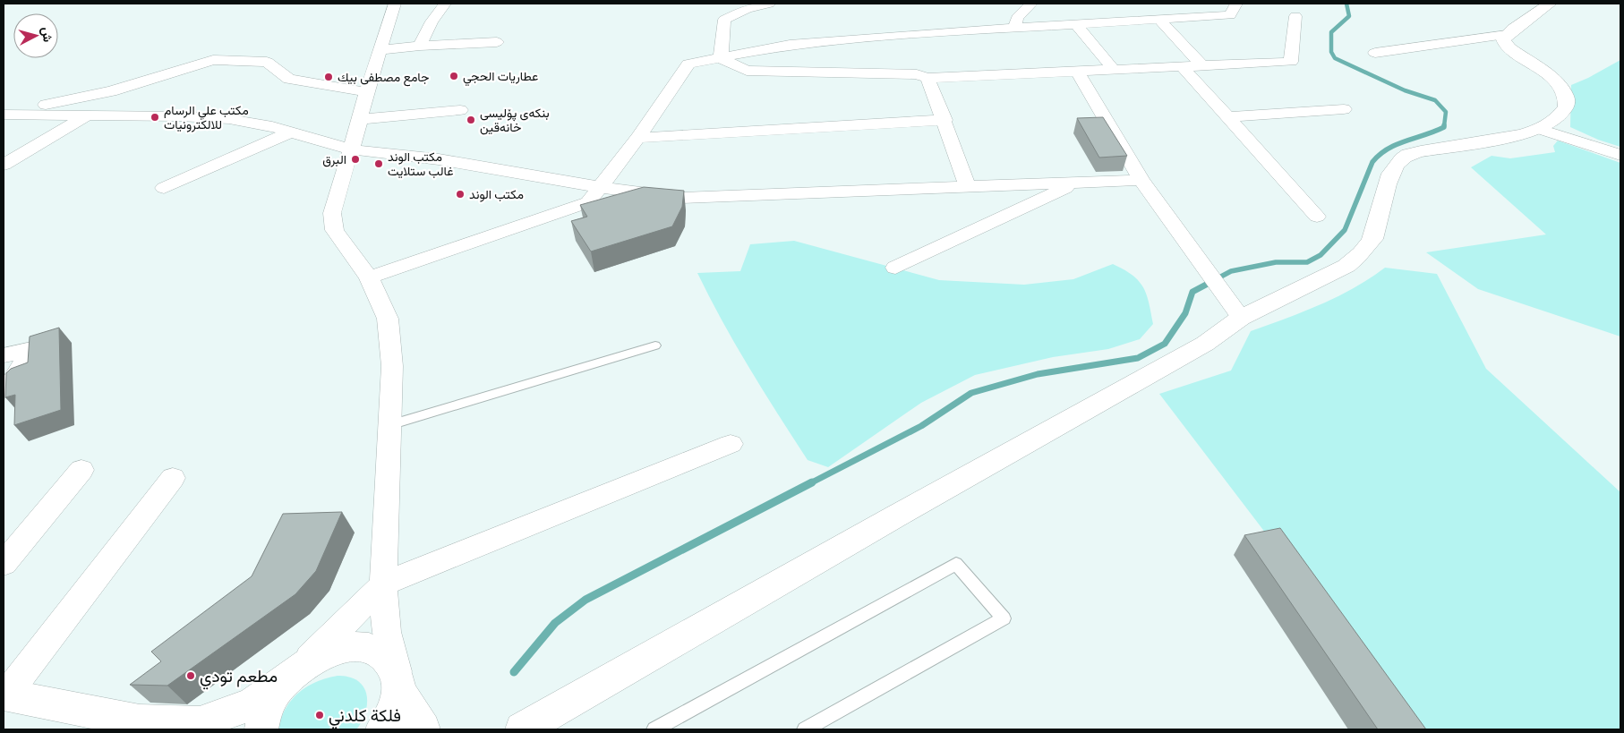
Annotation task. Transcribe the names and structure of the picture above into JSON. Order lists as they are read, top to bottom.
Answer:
{
  "places": [
    "عطاريات الحجي",
    "جامع مصطفى بيك",
    "مكتب علي الرسام للالكترونيات",
    "بنکەی پۆلیسی خانەقین",
    "البرق",
    "مكتب الوند غالب ستلايت",
    "مكتب الوند",
    "مطعم تودي",
    "فلكة كلدني"
  ],
  "north": "right"
}
